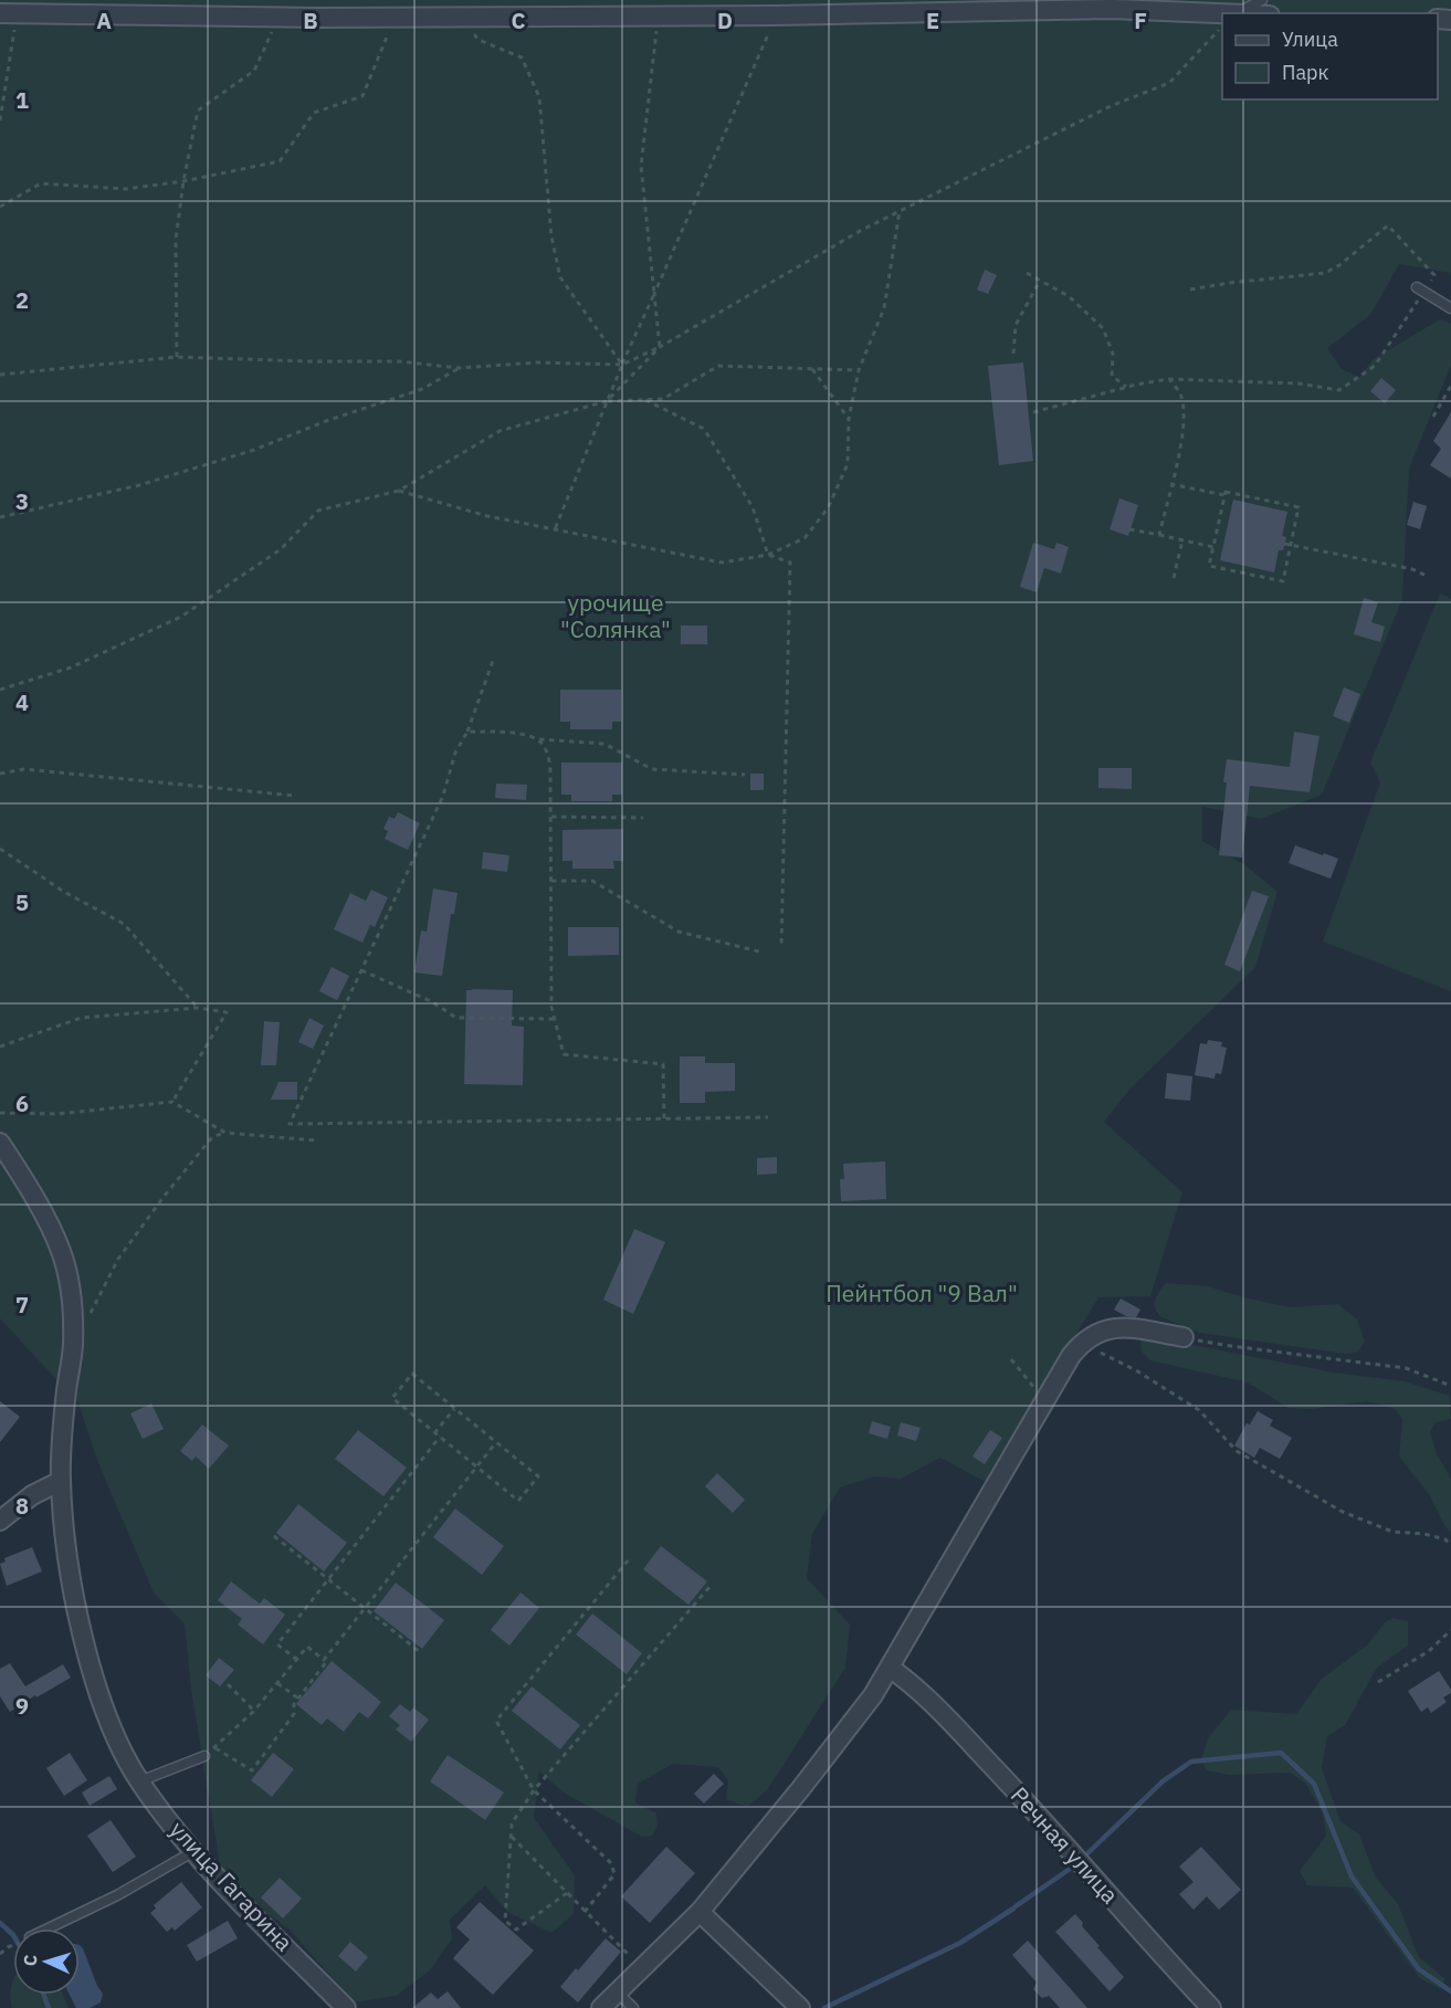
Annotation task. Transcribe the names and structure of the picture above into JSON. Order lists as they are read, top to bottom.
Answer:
{
  "streets": {
    "street": ["Речная улица", "улица Гагарина"]
  },
  "parks": ["урочище \"Солянка\"", "Пейнтбол \"9 Вал\""],
  "legend": ["Улица", "Парк"],
  "north": "left",
  "grid": {
    "columns": [
      "A",
      "B",
      "C",
      "D",
      "E",
      "F"
    ],
    "rows": [
      "1",
      "2",
      "3",
      "4",
      "5",
      "6",
      "7",
      "8",
      "9"
    ]
  }
}
